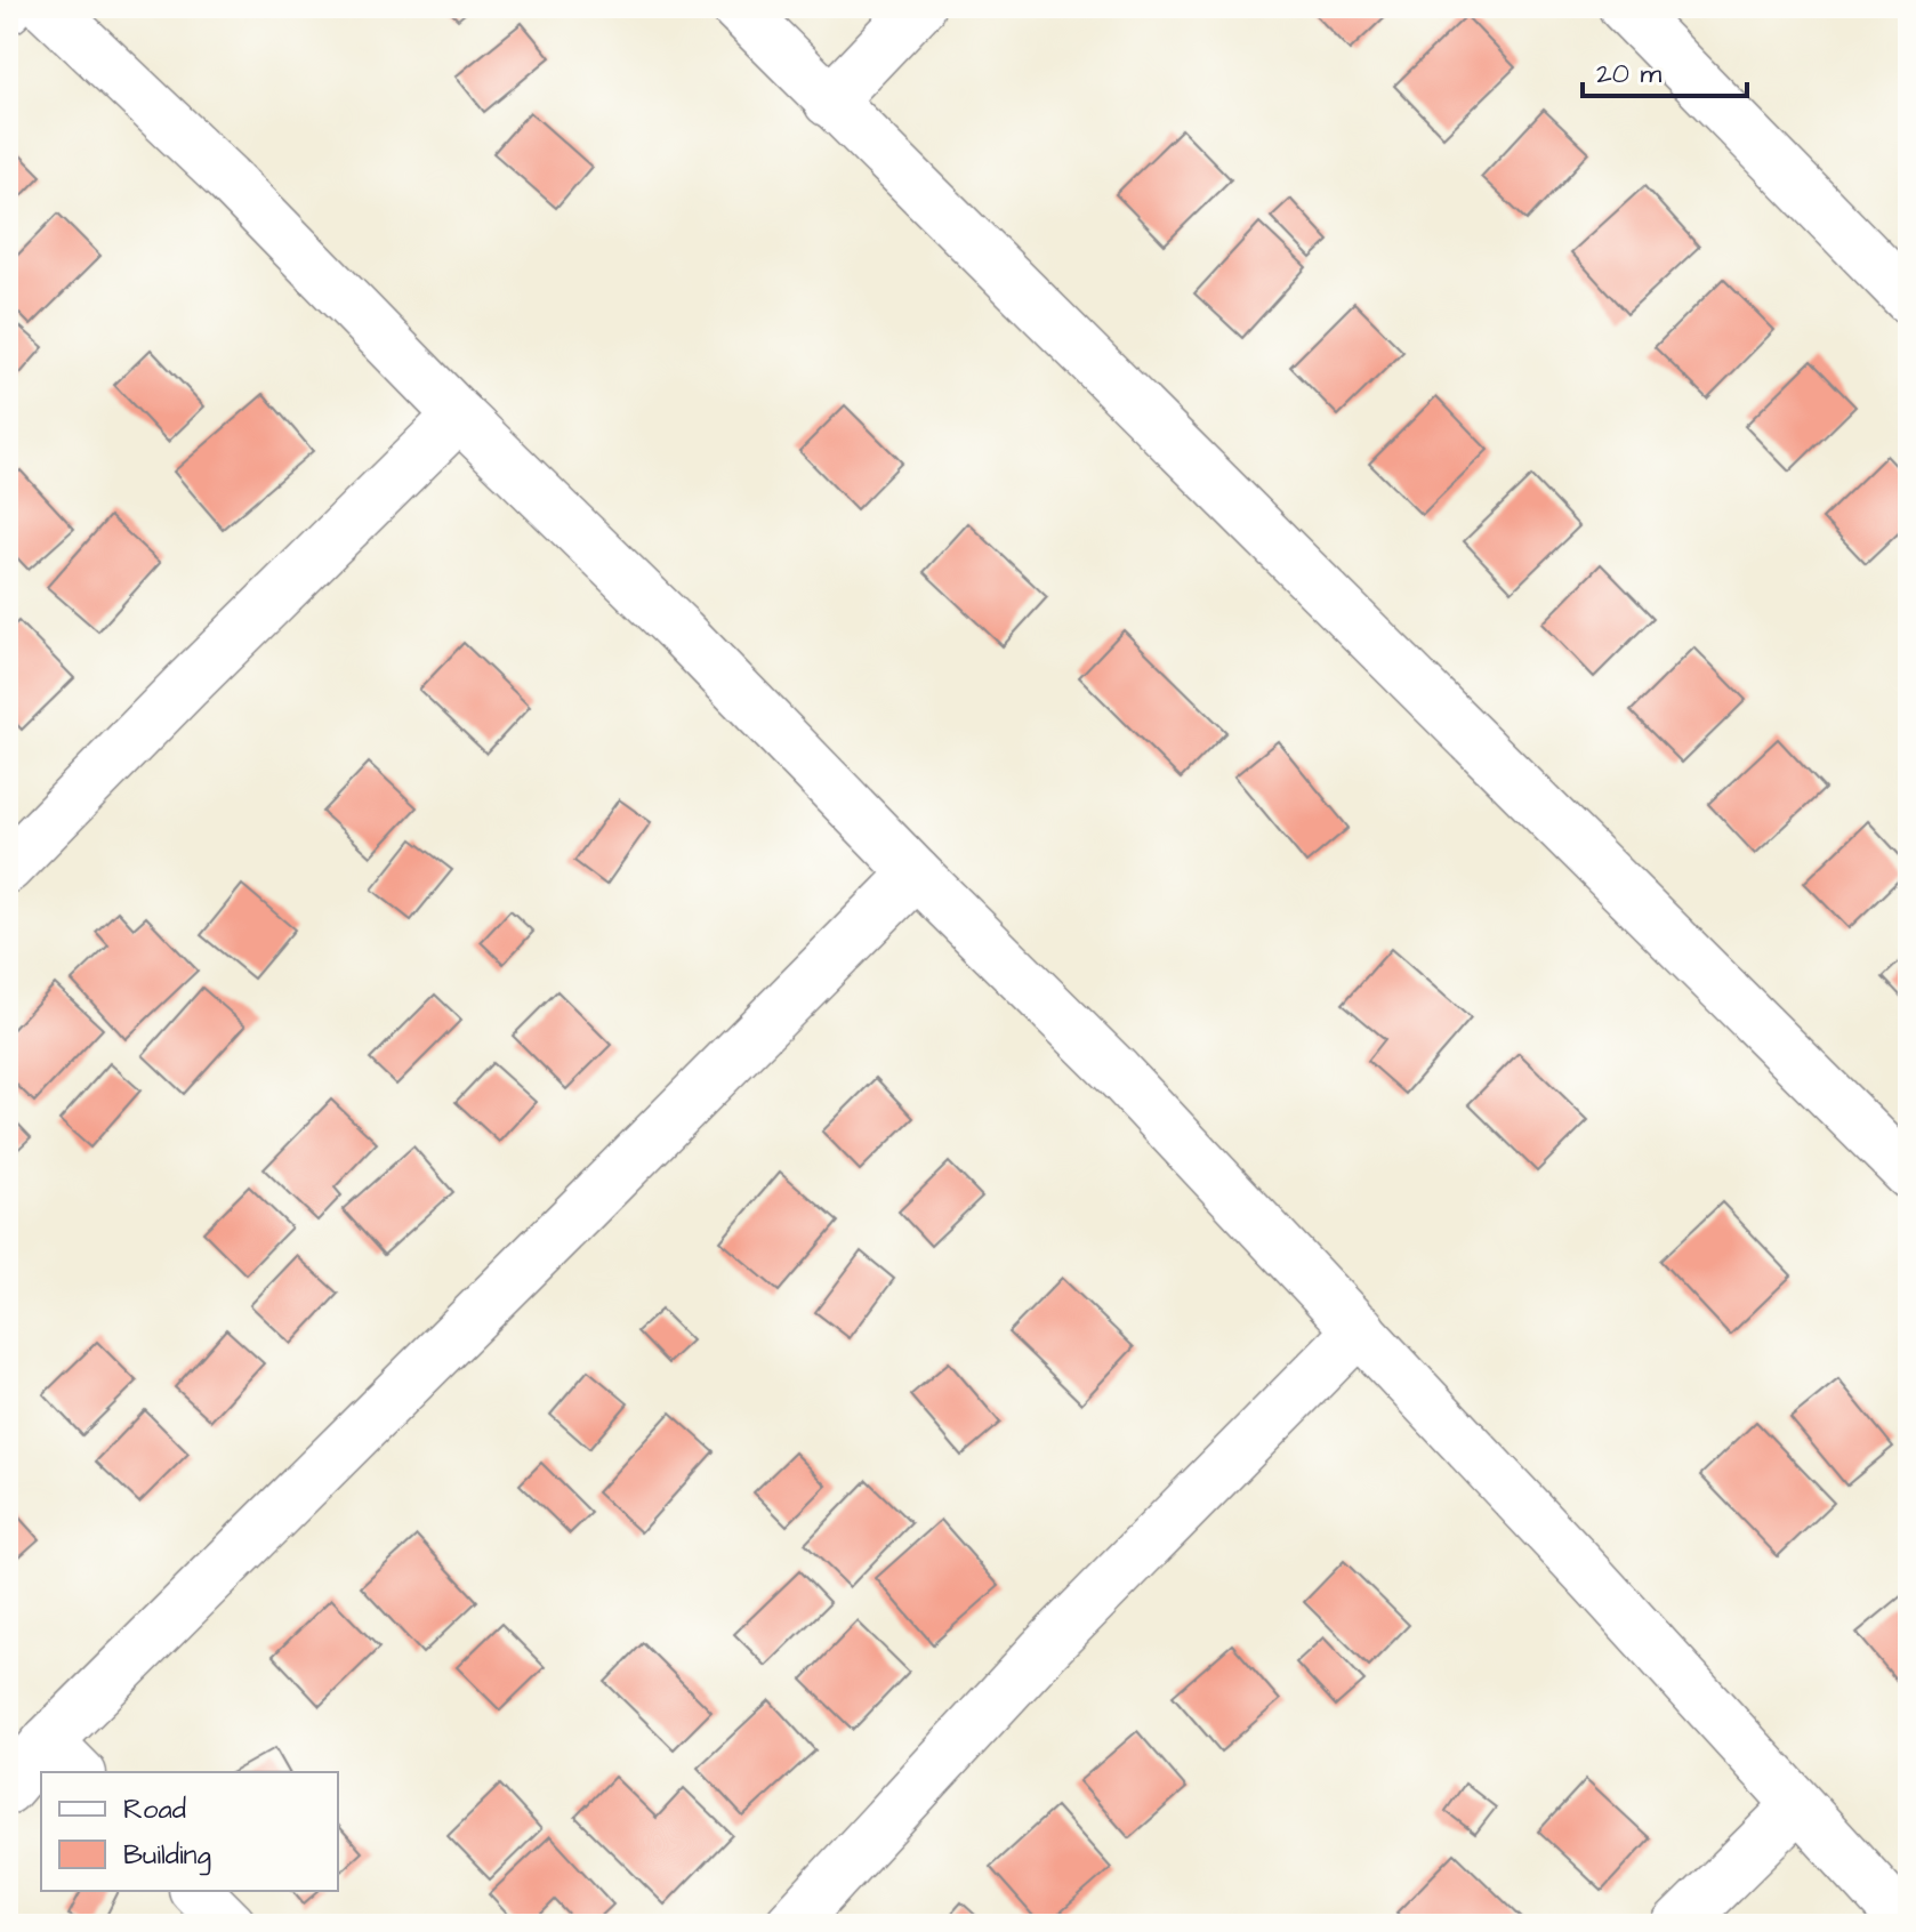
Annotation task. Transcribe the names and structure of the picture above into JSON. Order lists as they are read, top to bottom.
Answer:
{
  "legend": ["Road", "Building"],
  "scale_bar": "20 m"
}
